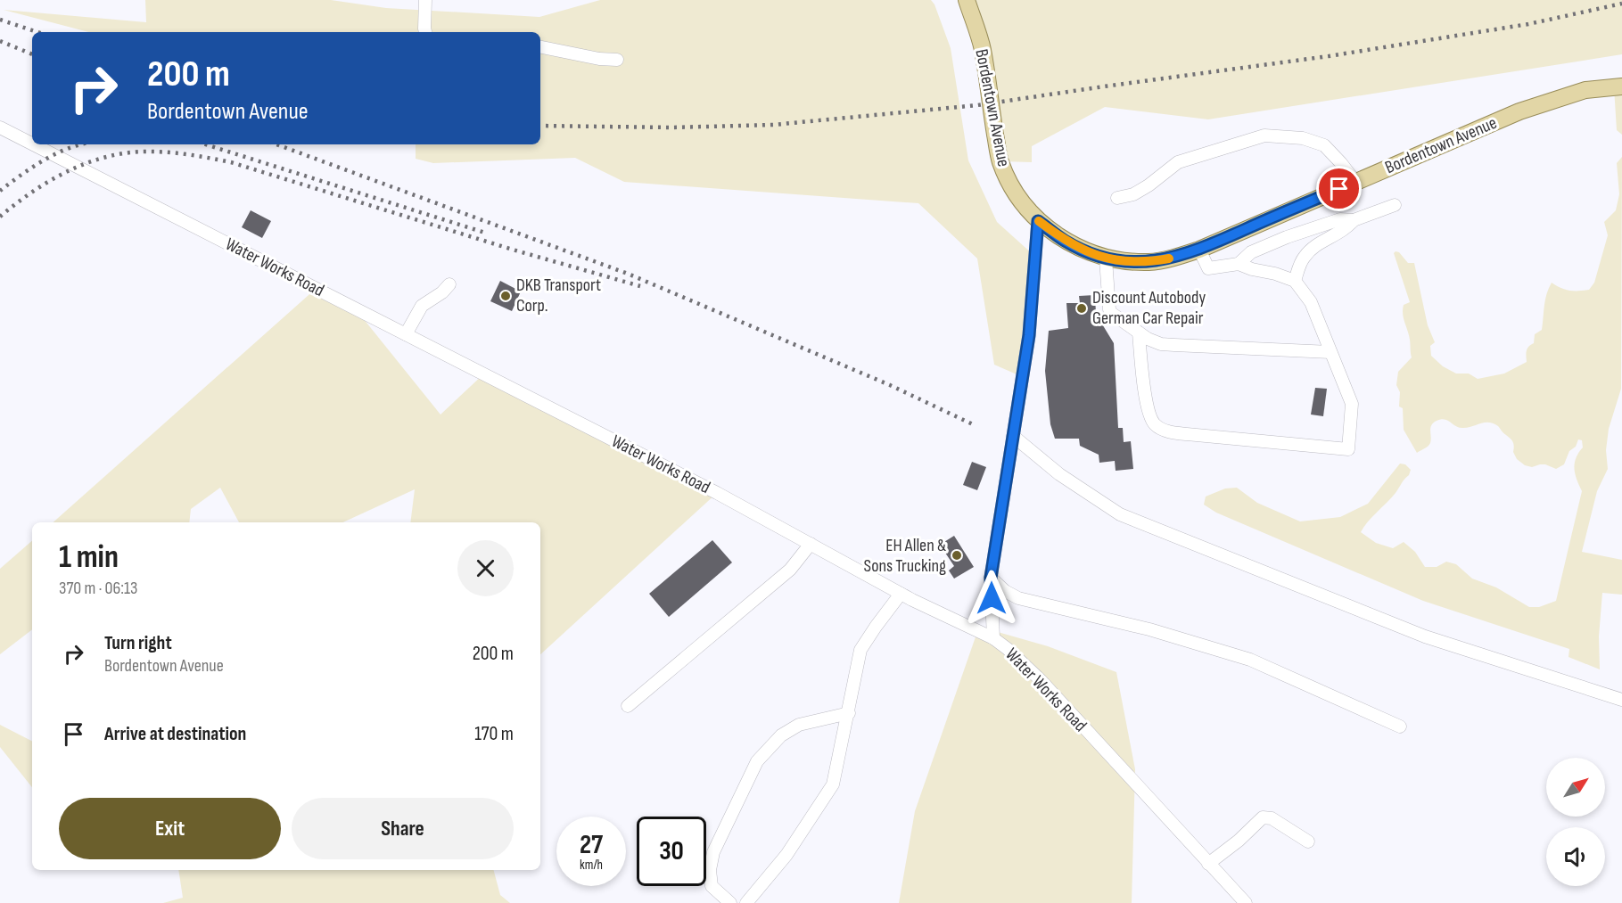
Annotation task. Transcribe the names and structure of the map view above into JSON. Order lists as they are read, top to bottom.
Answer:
{
  "streets": {
    "main road": ["Bordentown Avenue"],
    "street": ["Water Works Road"]
  },
  "places": ["DKB Transport Corp.", "Discount Autobody German Car Repair", "EH Allen & Sons Trucking"],
  "north": "top right",
  "page": {
    "turn": ["200 m", "Bordentown Avenue"],
    "heading": ["1 min", "370 m · 06:13"],
    "list": [
      {
        "name": "Turn right",
        "note": "Bordentown Avenue",
        "value": "200 m"
      },
      {
        "name": "Arrive at destination",
        "value": "170 m"
      }
    ],
    "buttons": ["Exit", "Share"],
    "speed": "27 km/h",
    "limit": "30"
  }
}
